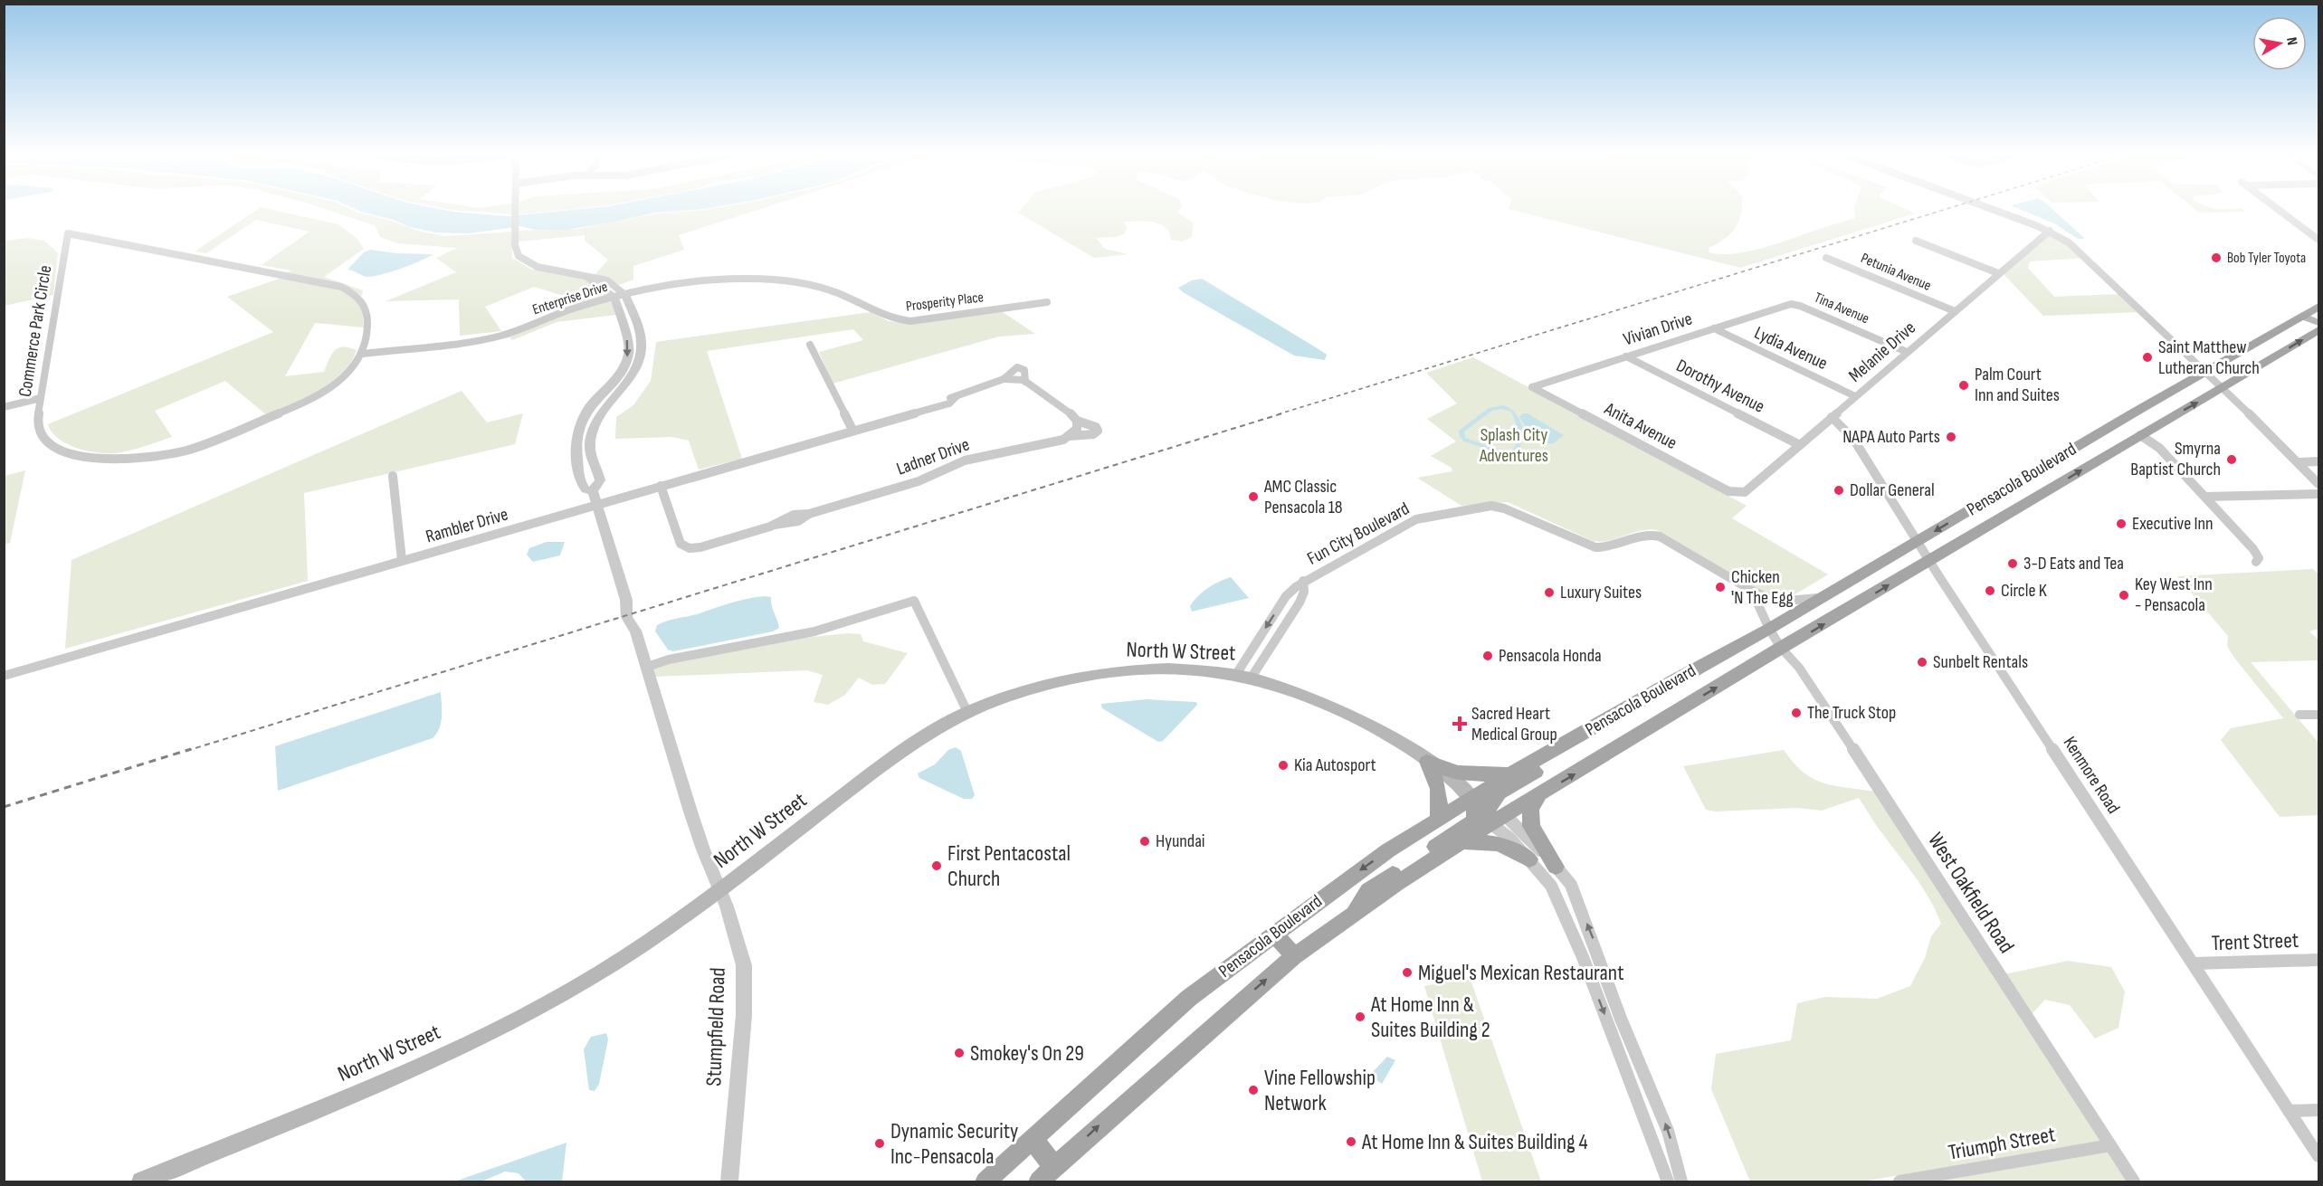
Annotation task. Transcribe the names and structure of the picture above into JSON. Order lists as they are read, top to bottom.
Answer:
{
  "streets": {
    "main road": ["Pensacola Boulevard", "North W Street"],
    "street": [
      "Petunia Avenue",
      "Enterprise Drive",
      "Prosperity Place",
      "Tina Avenue",
      "Vivian Drive",
      "Commerce Park Circle",
      "Lydia Avenue",
      "Melanie Drive",
      "Dorothy Avenue",
      "Anita Avenue",
      "Ladner Drive",
      "Rambler Drive",
      "Fun City Boulevard",
      "Kenmore Road",
      "West Oakfield Road",
      "Trent Street",
      "Stumpfield Road",
      "Triumph Street"
    ]
  },
  "crossings": [
    ["Petunia Avenue", "Melanie Drive"],
    ["Enterprise Drive", "Prosperity Place"],
    ["Enterprise Drive", "Commerce Park Circle"],
    ["Tina Avenue", "Vivian Drive"],
    ["Tina Avenue", "Melanie Drive"],
    ["Vivian Drive", "Lydia Avenue"],
    ["Vivian Drive", "Dorothy Avenue"],
    ["Vivian Drive", "Anita Avenue"],
    ["Lydia Avenue", "Melanie Drive"],
    ["Melanie Drive", "Dorothy Avenue"],
    ["Melanie Drive", "Anita Avenue"],
    ["Melanie Drive", "Kenmore Road"],
    ["Ladner Drive", "Rambler Drive"],
    ["Pensacola Boulevard", "Fun City Boulevard"],
    ["Pensacola Boulevard", "North W Street"],
    ["Pensacola Boulevard", "Kenmore Road"],
    ["Pensacola Boulevard", "West Oakfield Road"],
    ["Rambler Drive", "Stumpfield Road"],
    ["Fun City Boulevard", "North W Street"],
    ["Fun City Boulevard", "West Oakfield Road"],
    ["North W Street", "Stumpfield Road"],
    ["Kenmore Road", "Trent Street"],
    ["West Oakfield Road", "Triumph Street"]
  ],
  "parks": ["Splash City Adventures"],
  "places": {
    "other": [
      "Bob Tyler Toyota",
      "Saint Matthew Lutheran Church",
      "Palm Court Inn and Suites",
      "NAPA Auto Parts",
      "Smyrna Baptist Church",
      "Dollar General",
      "AMC Classic Pensacola 18",
      "Executive Inn",
      "3-D Eats and Tea",
      "Chicken 'N The Egg",
      "Circle K",
      "Luxury Suites",
      "Key West Inn - Pensacola",
      "Pensacola Honda",
      "Sunbelt Rentals",
      "The Truck Stop",
      "Kia Autosport",
      "Hyundai",
      "First Pentacostal Church",
      "Miguel's Mexican Restaurant",
      "At Home Inn & Suites Building 2",
      "Smokey's On 29",
      "Vine Fellowship Network",
      "At Home Inn & Suites Building 4",
      "Dynamic Security Inc-Pensacola"
    ],
    "health": ["Sacred Heart Medical Group"]
  },
  "north": "right"
}
